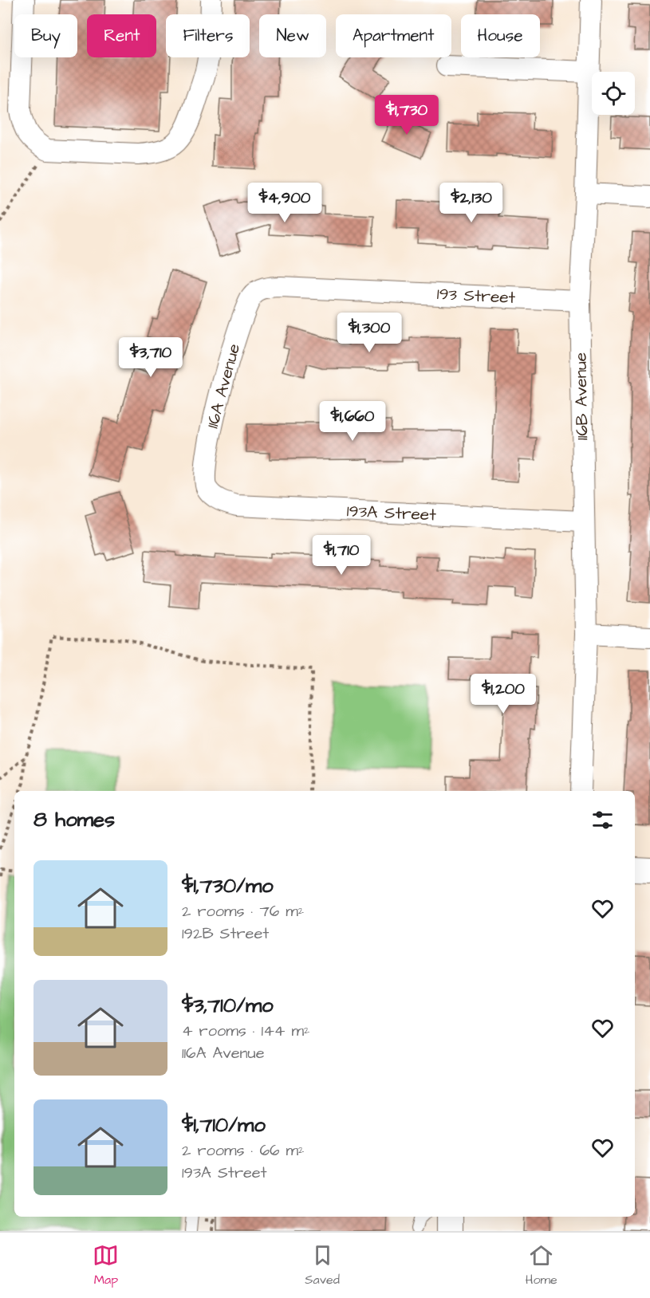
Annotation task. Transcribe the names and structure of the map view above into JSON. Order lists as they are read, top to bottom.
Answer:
{
  "streets": {
    "street": [
      "193 Street",
      "116A Avenue",
      "116B Avenue",
      "193A Street"
    ]
  },
  "crossings": [
    ["193 Street", "116A Avenue"],
    ["193 Street", "116B Avenue"],
    ["116A Avenue", "193A Street"],
    ["116B Avenue", "193A Street"]
  ],
  "page": {
    "chip": [
      "Buy",
      "Rent",
      "Filters",
      "New",
      "Apartment",
      "House"
    ],
    "price": [
      "$1,730",
      "$4,900",
      "$2,130",
      "$1,300",
      "$3,710",
      "$1,660",
      "$1,710",
      "$1,200"
    ],
    "heading": "8 homes",
    "list": [
      {
        "name": "$1,730/mo",
        "note": "2 rooms · 76 m² · 192B Street"
      },
      {
        "name": "$3,710/mo",
        "note": "4 rooms · 144 m² · 116A Avenue"
      },
      {
        "name": "$1,710/mo",
        "note": "2 rooms · 66 m² · 193A Street"
      }
    ],
    "tabs": ["Map", "Saved", "Home"]
  }
}
